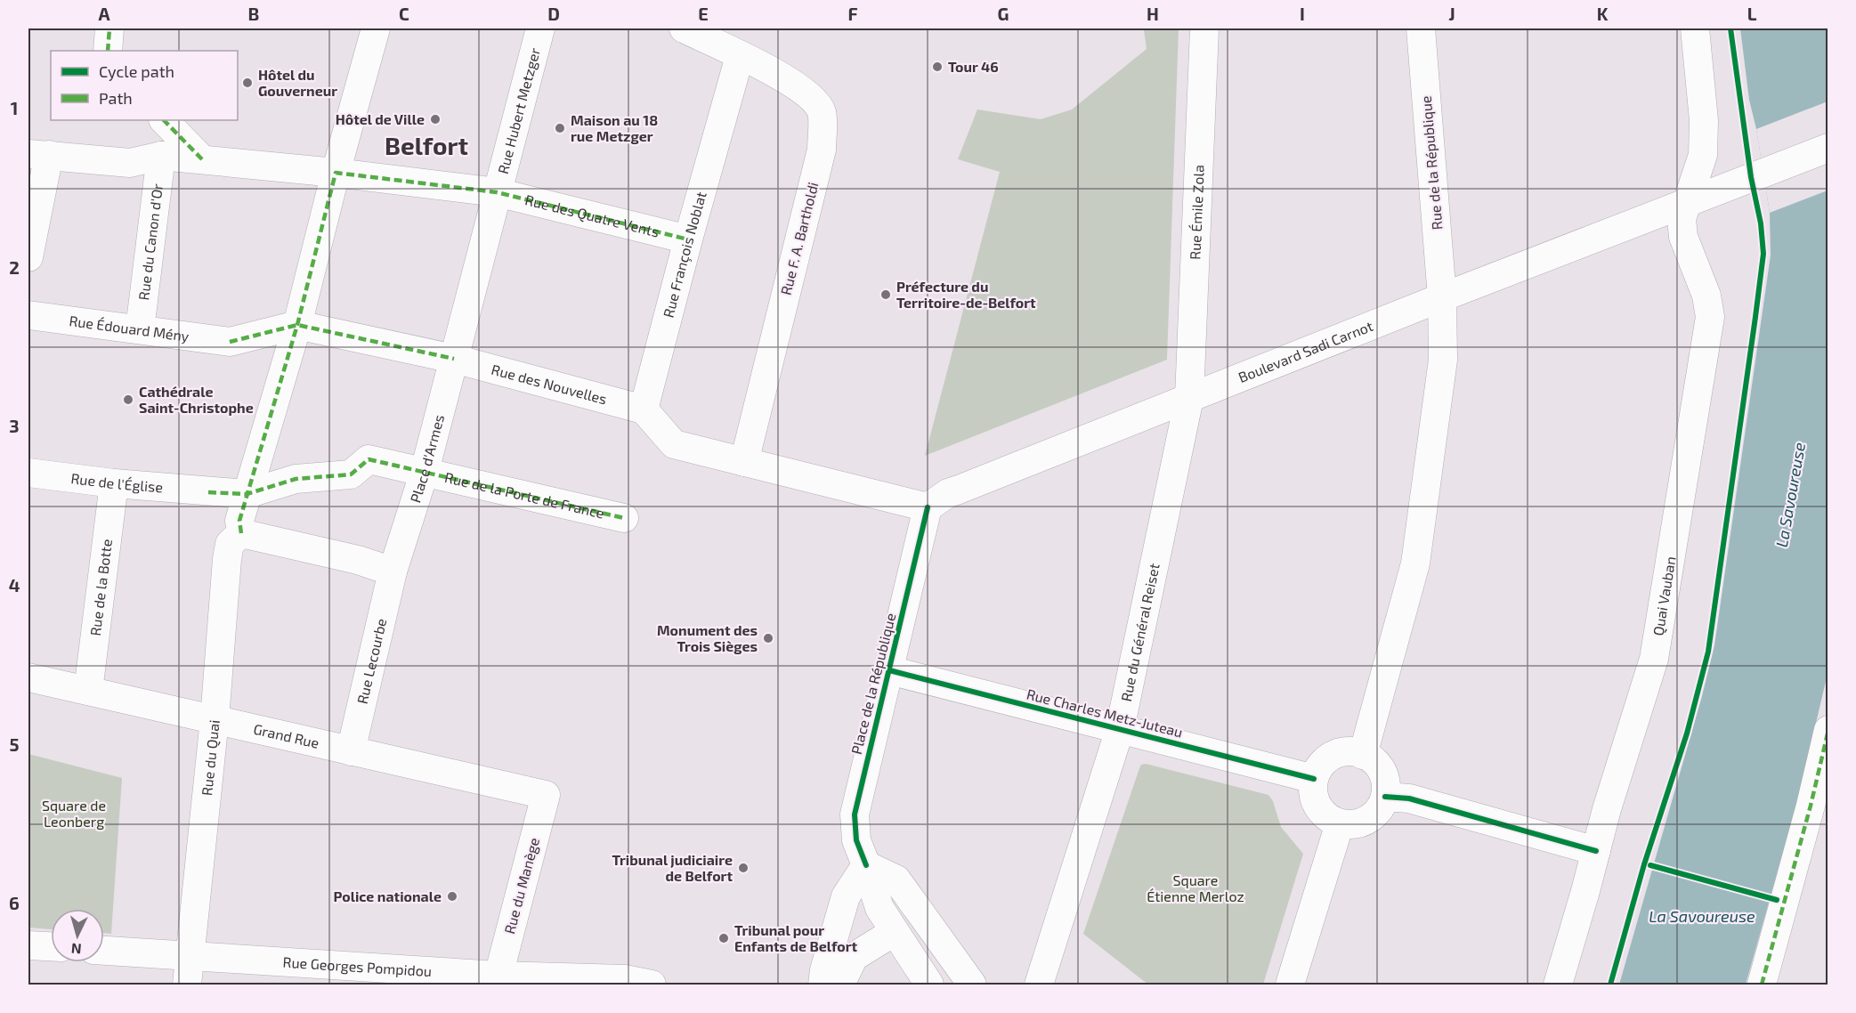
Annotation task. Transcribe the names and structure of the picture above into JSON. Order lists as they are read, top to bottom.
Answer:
{
  "streets": {
    "street": [
      "Rue Hubert Metzger",
      "Rue de la République",
      "Rue Émile Zola",
      "Rue des Quatre Vents",
      "Rue F. A. Bartholdi",
      "Rue du Canon d'Or",
      "Rue François Noblat",
      "Rue Édouard Mény",
      "Boulevard Sadi Carnot",
      "Rue des Nouvelles",
      "Place d'Armes",
      "Rue de l'Église",
      "Rue de la Porte de France",
      "Rue de la Botte",
      "Quai Vauban",
      "Rue du Général Reiset",
      "Rue Lecourbe",
      "Place de la République",
      "Rue Charles Metz-Juteau",
      "Grand Rue",
      "Rue du Quai",
      "Rue du Manège",
      "Rue Georges Pompidou"
    ]
  },
  "crossings": [
    ["Rue Hubert Metzger", "Rue des Quatre Vents"],
    ["Rue Hubert Metzger", "Place d'Armes"],
    ["Rue de la République", "Boulevard Sadi Carnot"],
    ["Rue de la République", "Rue Charles Metz-Juteau"],
    ["Rue Émile Zola", "Boulevard Sadi Carnot"],
    ["Rue Émile Zola", "Rue du Général Reiset"],
    ["Rue des Quatre Vents", "Rue du Canon d'Or"],
    ["Rue des Quatre Vents", "Rue François Noblat"],
    ["Rue des Quatre Vents", "Place d'Armes"],
    ["Rue F. A. Bartholdi", "Rue François Noblat"],
    ["Rue du Canon d'Or", "Rue Édouard Mény"],
    ["Rue François Noblat", "Rue des Nouvelles"],
    ["Rue Édouard Mény", "Rue des Nouvelles"],
    ["Boulevard Sadi Carnot", "Quai Vauban"],
    ["Boulevard Sadi Carnot", "Rue du Général Reiset"],
    ["Boulevard Sadi Carnot", "Place de la République"],
    ["Rue des Nouvelles", "Place d'Armes"],
    ["Place d'Armes", "Rue de la Porte de France"],
    ["Place d'Armes", "Rue Lecourbe"],
    ["Rue de l'Église", "Rue de la Porte de France"],
    ["Rue de l'Église", "Rue de la Botte"],
    ["Rue de la Botte", "Grand Rue"],
    ["Rue du Général Reiset", "Rue Charles Metz-Juteau"],
    ["Rue Lecourbe", "Grand Rue"],
    ["Place de la République", "Rue Charles Metz-Juteau"],
    ["Grand Rue", "Rue du Quai"],
    ["Grand Rue", "Rue du Manège"],
    ["Rue du Quai", "Rue Georges Pompidou"],
    ["Rue du Manège", "Rue Georges Pompidou"]
  ],
  "districts": ["Belfort"],
  "water": ["La Savoureuse"],
  "parks": ["Square de Leonberg", "Square Étienne Merloz"],
  "places": [
    "Tour 46",
    "Hôtel du Gouverneur",
    "Hôtel de Ville",
    "Maison au 18 rue Metzger",
    "Préfecture du Territoire-de-Belfort",
    "Cathédrale Saint-Christophe",
    "Monument des Trois Sièges",
    "Tribunal judiciaire de Belfort",
    "Police nationale",
    "Tribunal pour Enfants de Belfort"
  ],
  "legend": ["Cycle path", "Path"],
  "north": "bottom",
  "grid": {
    "columns": [
      "A",
      "B",
      "C",
      "D",
      "E",
      "F",
      "G",
      "H",
      "I",
      "J",
      "K",
      "L"
    ],
    "rows": [
      "1",
      "2",
      "3",
      "4",
      "5",
      "6"
    ]
  }
}
